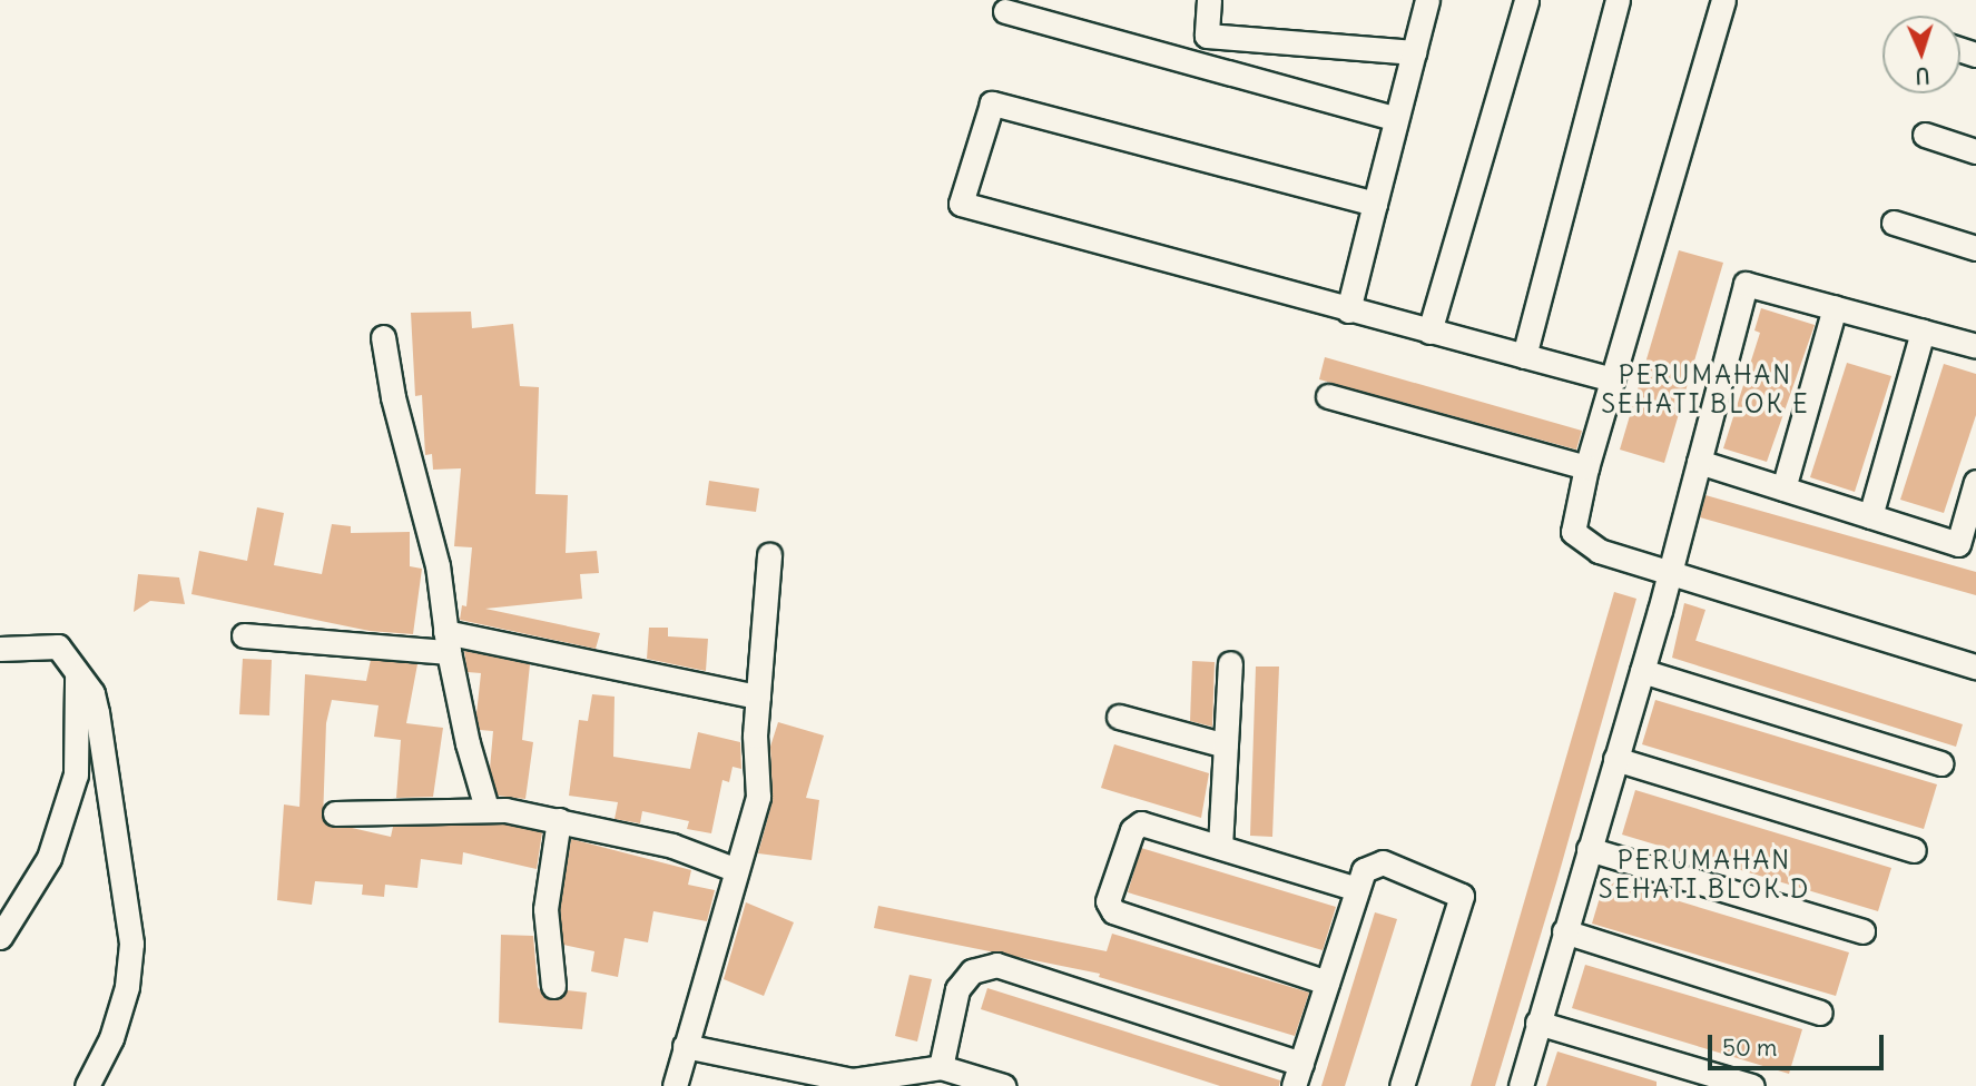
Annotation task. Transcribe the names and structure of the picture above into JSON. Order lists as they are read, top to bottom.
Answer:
{
  "districts": ["PERUMAHAN SEHATI BLOK E", "PERUMAHAN SEHATI BLOK D"],
  "scale_bar": "50 m",
  "north": "bottom"
}
